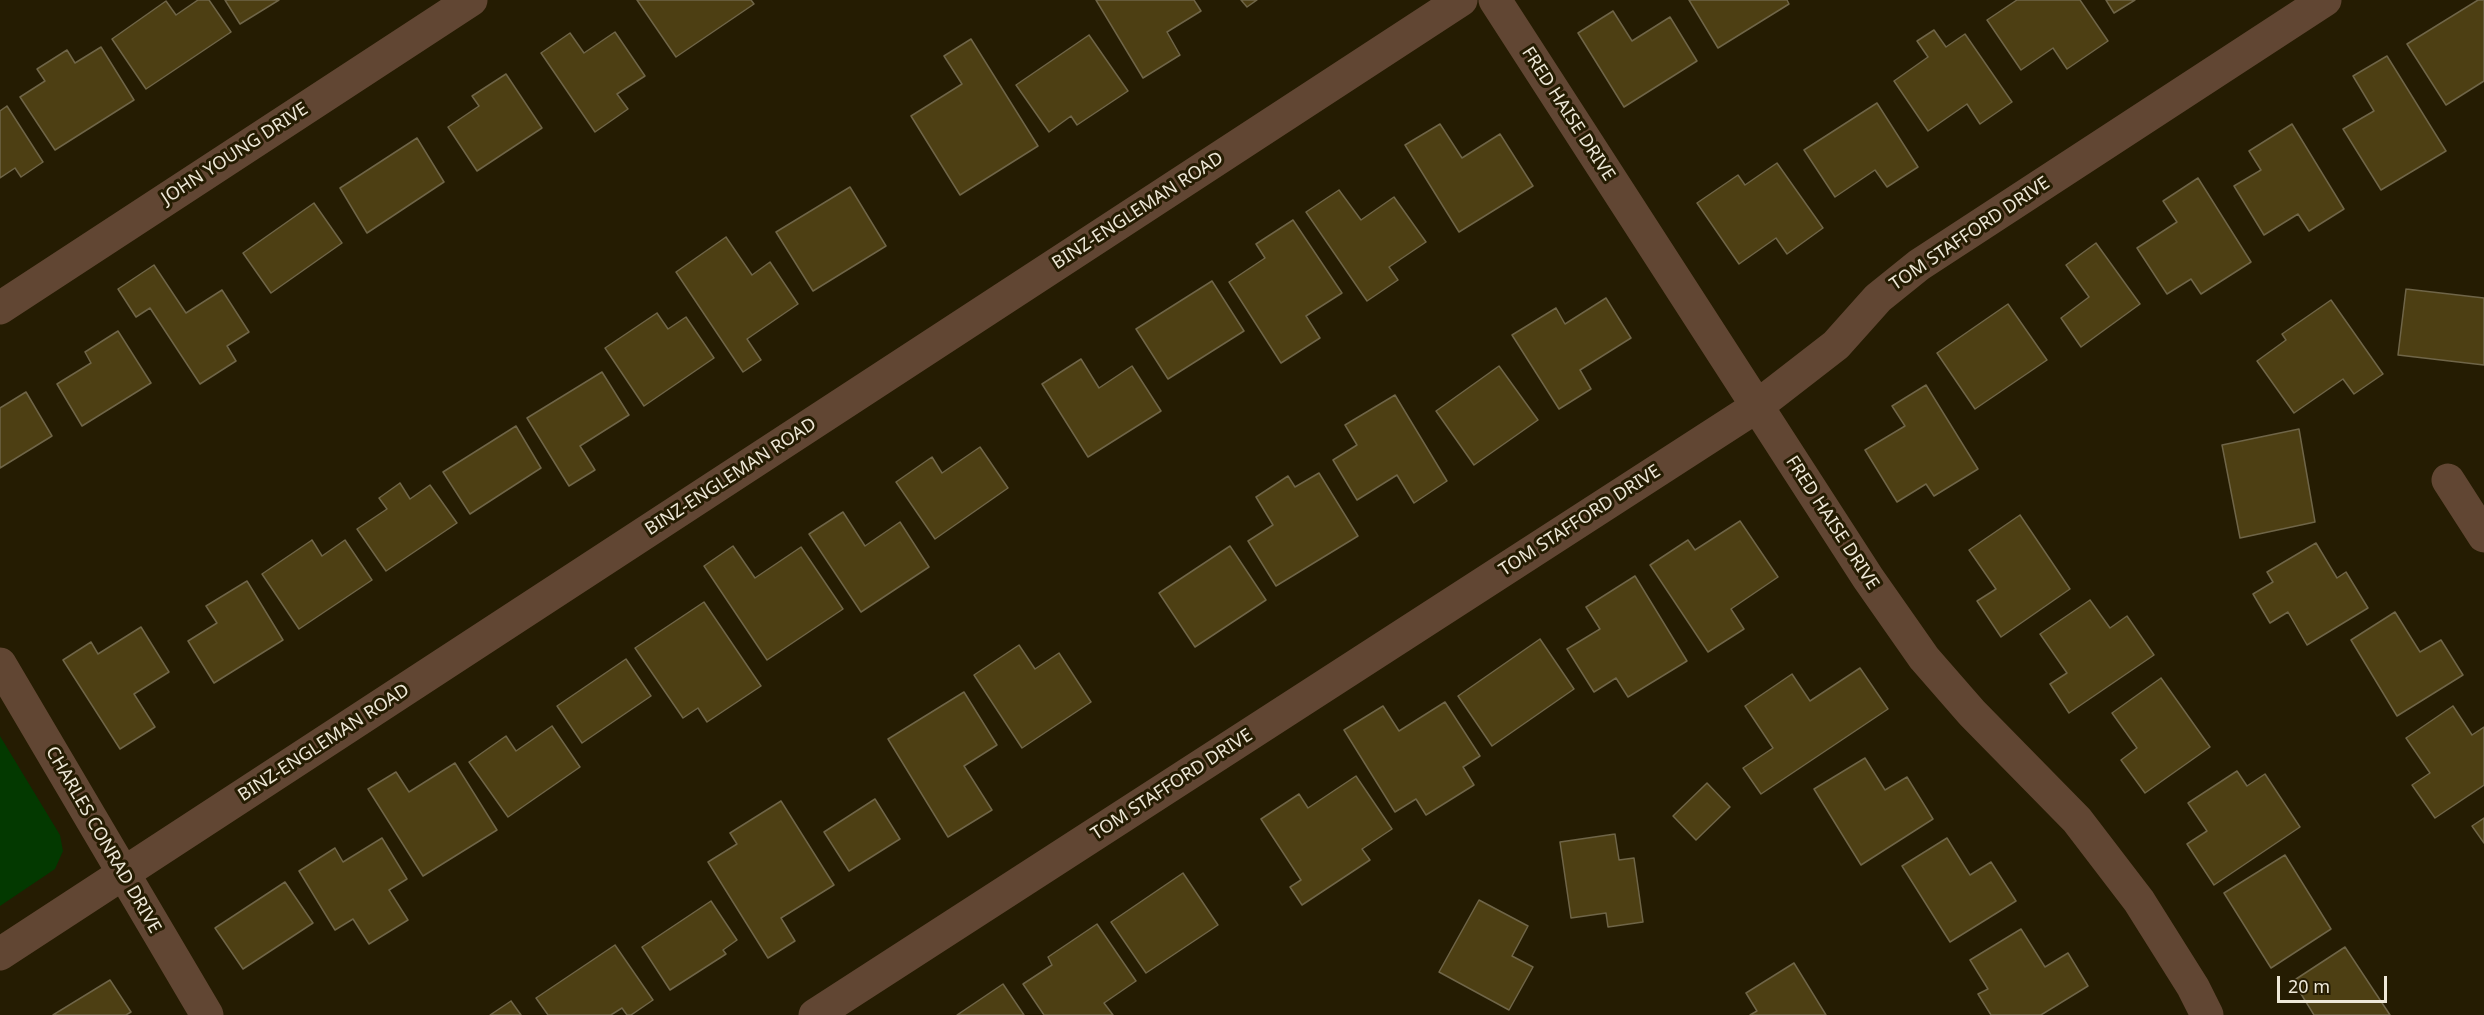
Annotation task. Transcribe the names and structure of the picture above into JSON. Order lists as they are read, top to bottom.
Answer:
{
  "streets": {
    "street": [
      "FRED HAISE DRIVE",
      "JOHN YOUNG DRIVE",
      "BINZ-ENGLEMAN ROAD",
      "TOM STAFFORD DRIVE",
      "CHARLES CONRAD DRIVE"
    ]
  },
  "crossings": [
    ["FRED HAISE DRIVE", "TOM STAFFORD DRIVE"],
    ["BINZ-ENGLEMAN ROAD", "CHARLES CONRAD DRIVE"]
  ],
  "scale_bar": "20 m"
}
